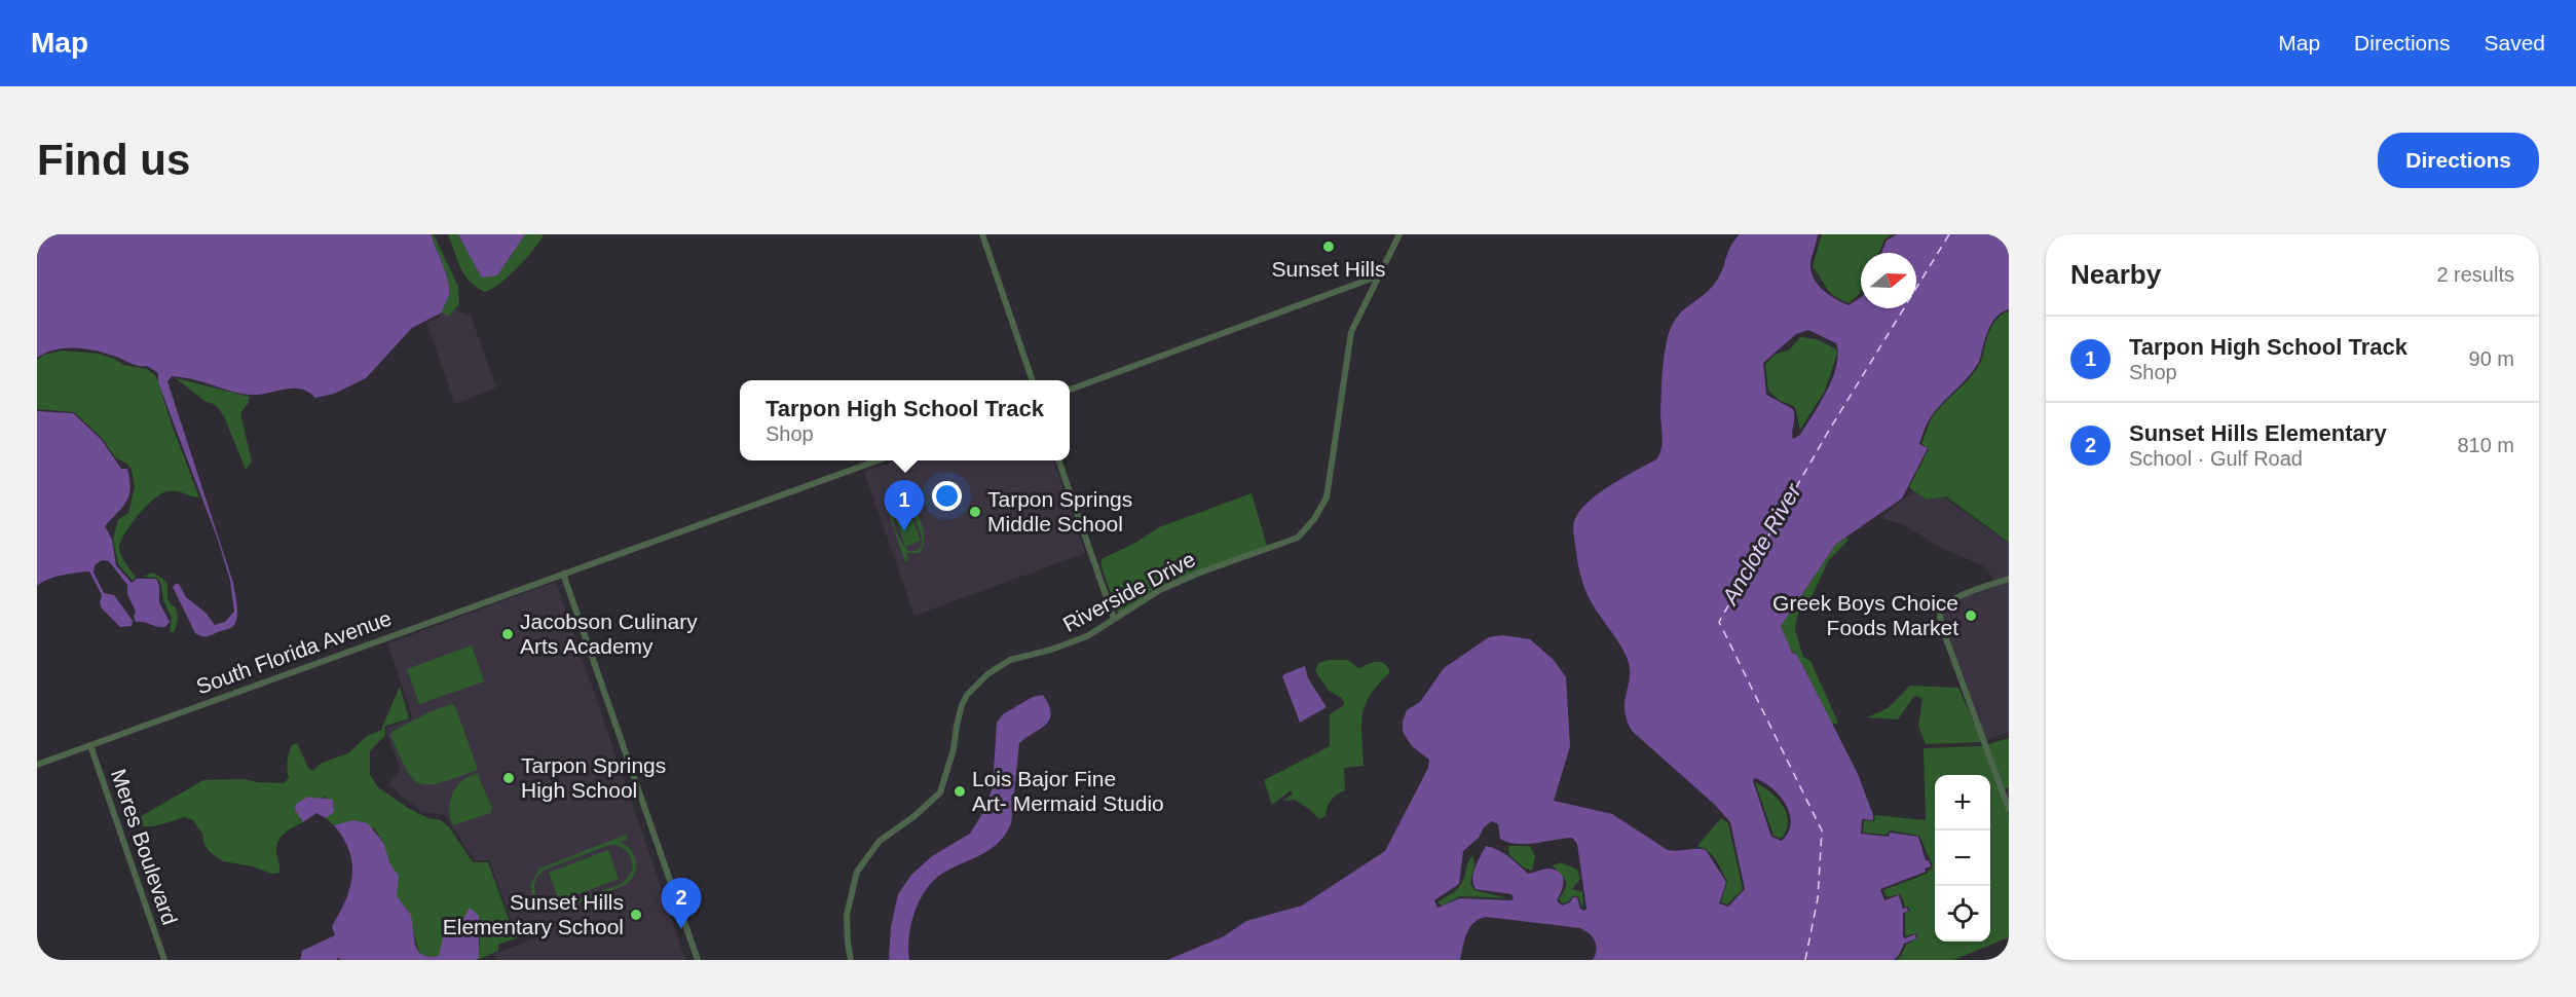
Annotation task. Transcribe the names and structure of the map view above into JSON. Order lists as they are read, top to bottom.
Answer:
{
  "streets": {
    "street": ["Riverside Drive", "South Florida Avenue", "Meres Boulevard"]
  },
  "crossings": [
    ["South Florida Avenue", "Meres Boulevard"]
  ],
  "water": ["Anclote River"],
  "places": [
    "Sunset Hills",
    "Tarpon Springs Middle School",
    "Greek Boys Choice Foods Market",
    "Jacobson Culinary Arts Academy",
    "Tarpon Springs High School",
    "Lois Bajor Fine Art- Mermaid Studio",
    "Sunset Hills Elementary School"
  ],
  "north": "right",
  "page": {
    "header": "Map",
    "nav": ["Map", "Directions", "Saved"],
    "buttons": "Directions",
    "title": "Find us",
    "heading": ["Nearby", "2 results"],
    "list": [
      {
        "mark": "1",
        "name": "Tarpon High School Track",
        "note": "Shop",
        "value": "90 m"
      },
      {
        "mark": "2",
        "name": "Sunset Hills Elementary",
        "note": "School · Gulf Road",
        "value": "810 m"
      }
    ],
    "popup": ["Tarpon High School Track", "Shop"],
    "pins": ["1", "2"],
    "map_buttons": ["+", "−"]
  }
}
